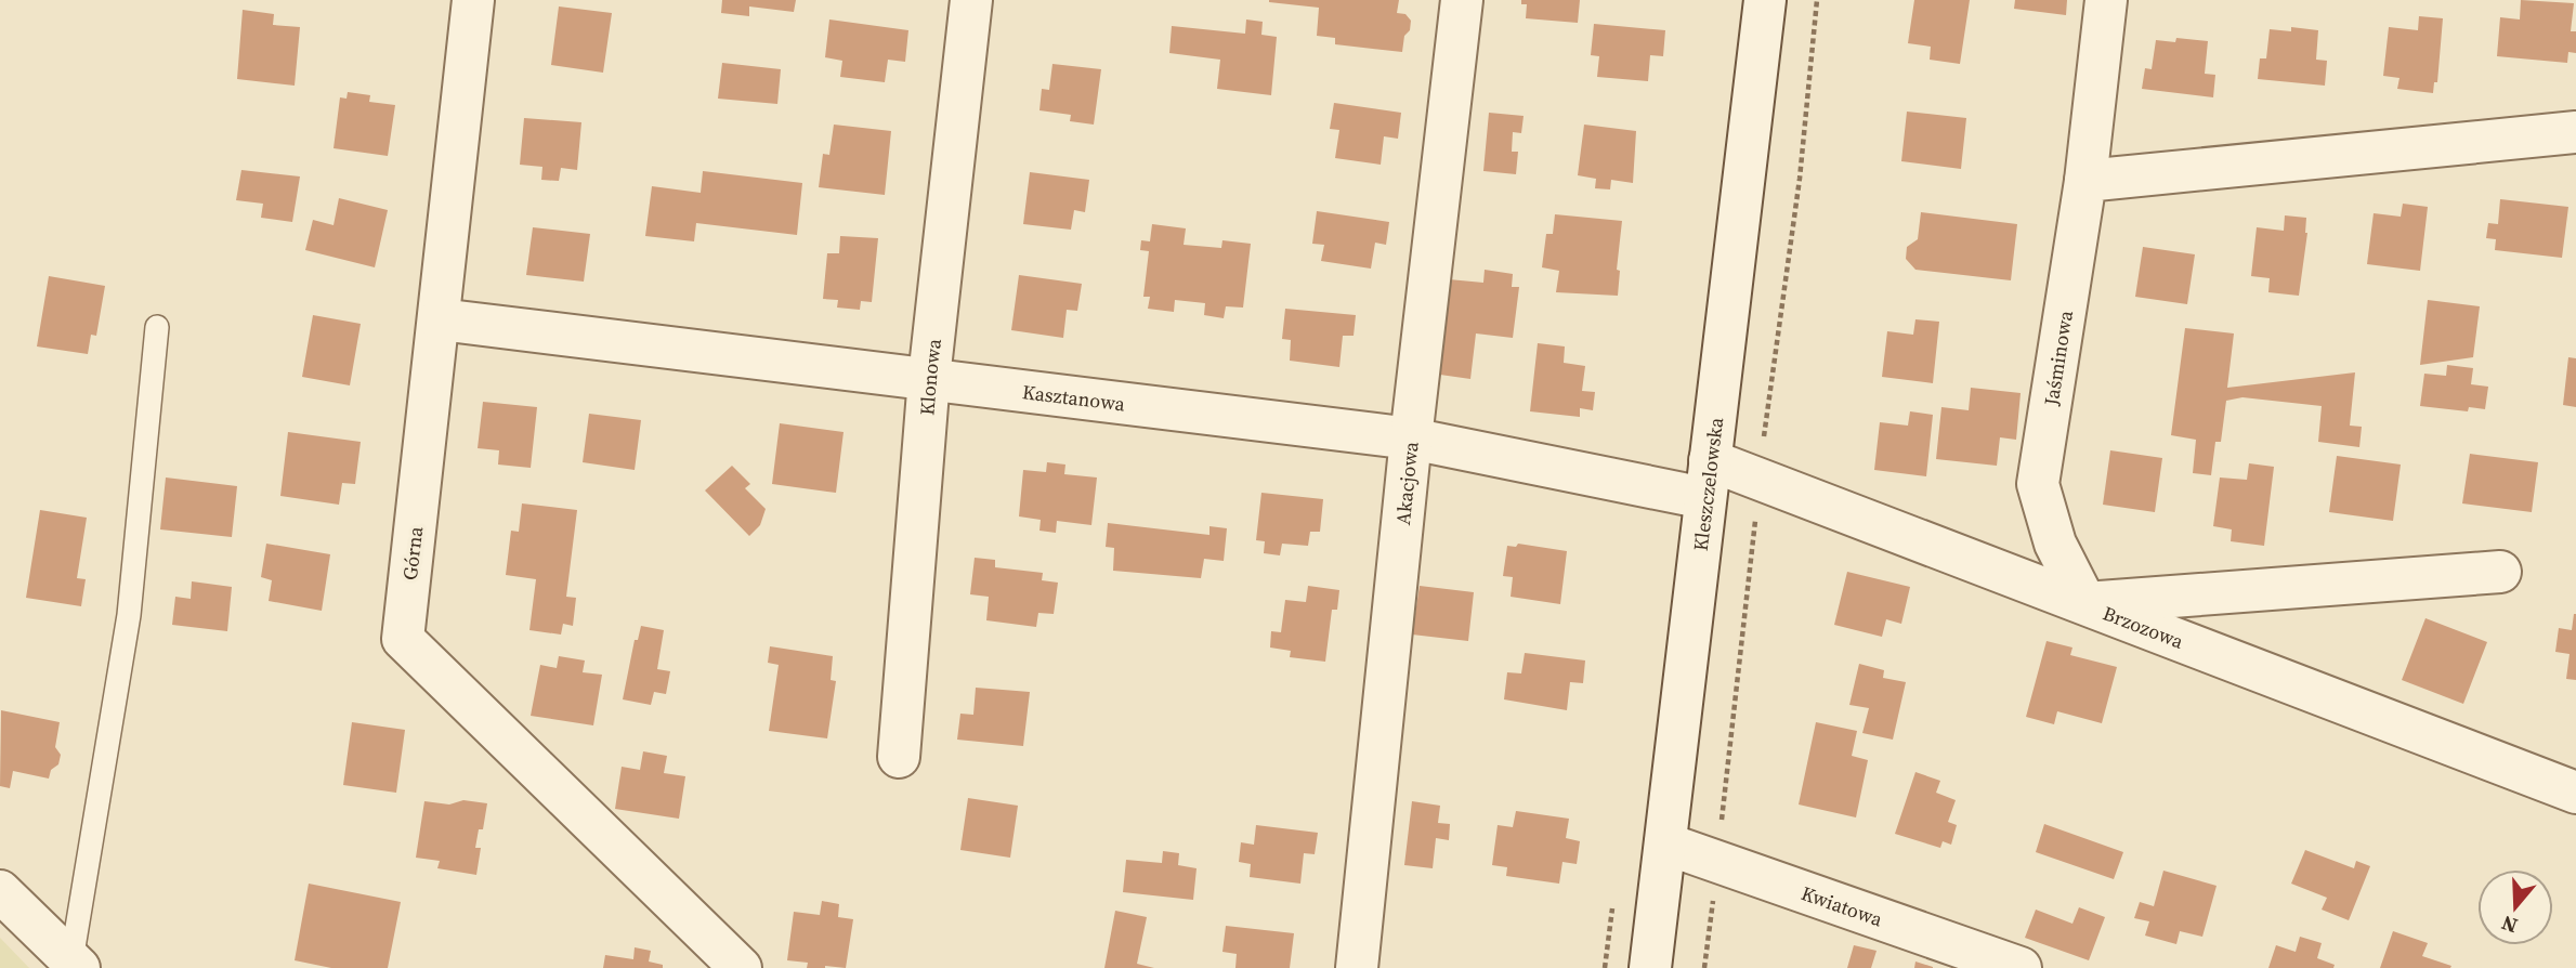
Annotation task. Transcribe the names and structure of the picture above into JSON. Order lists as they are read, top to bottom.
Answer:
{
  "streets": {
    "street": [
      "Jaśminowa",
      "Klonowa",
      "Kasztanowa",
      "Akacjowa",
      "Kleszczelowska",
      "Górna",
      "Brzozowa",
      "Kwiatowa"
    ]
  },
  "crossings": [
    ["Jaśminowa", "Brzozowa"],
    ["Klonowa", "Kasztanowa"],
    ["Kasztanowa", "Akacjowa"],
    ["Kasztanowa", "Kleszczelowska"],
    ["Kasztanowa", "Górna"],
    ["Kasztanowa", "Brzozowa"],
    ["Kleszczelowska", "Brzozowa"],
    ["Kleszczelowska", "Kwiatowa"]
  ],
  "north": "bottom"
}
